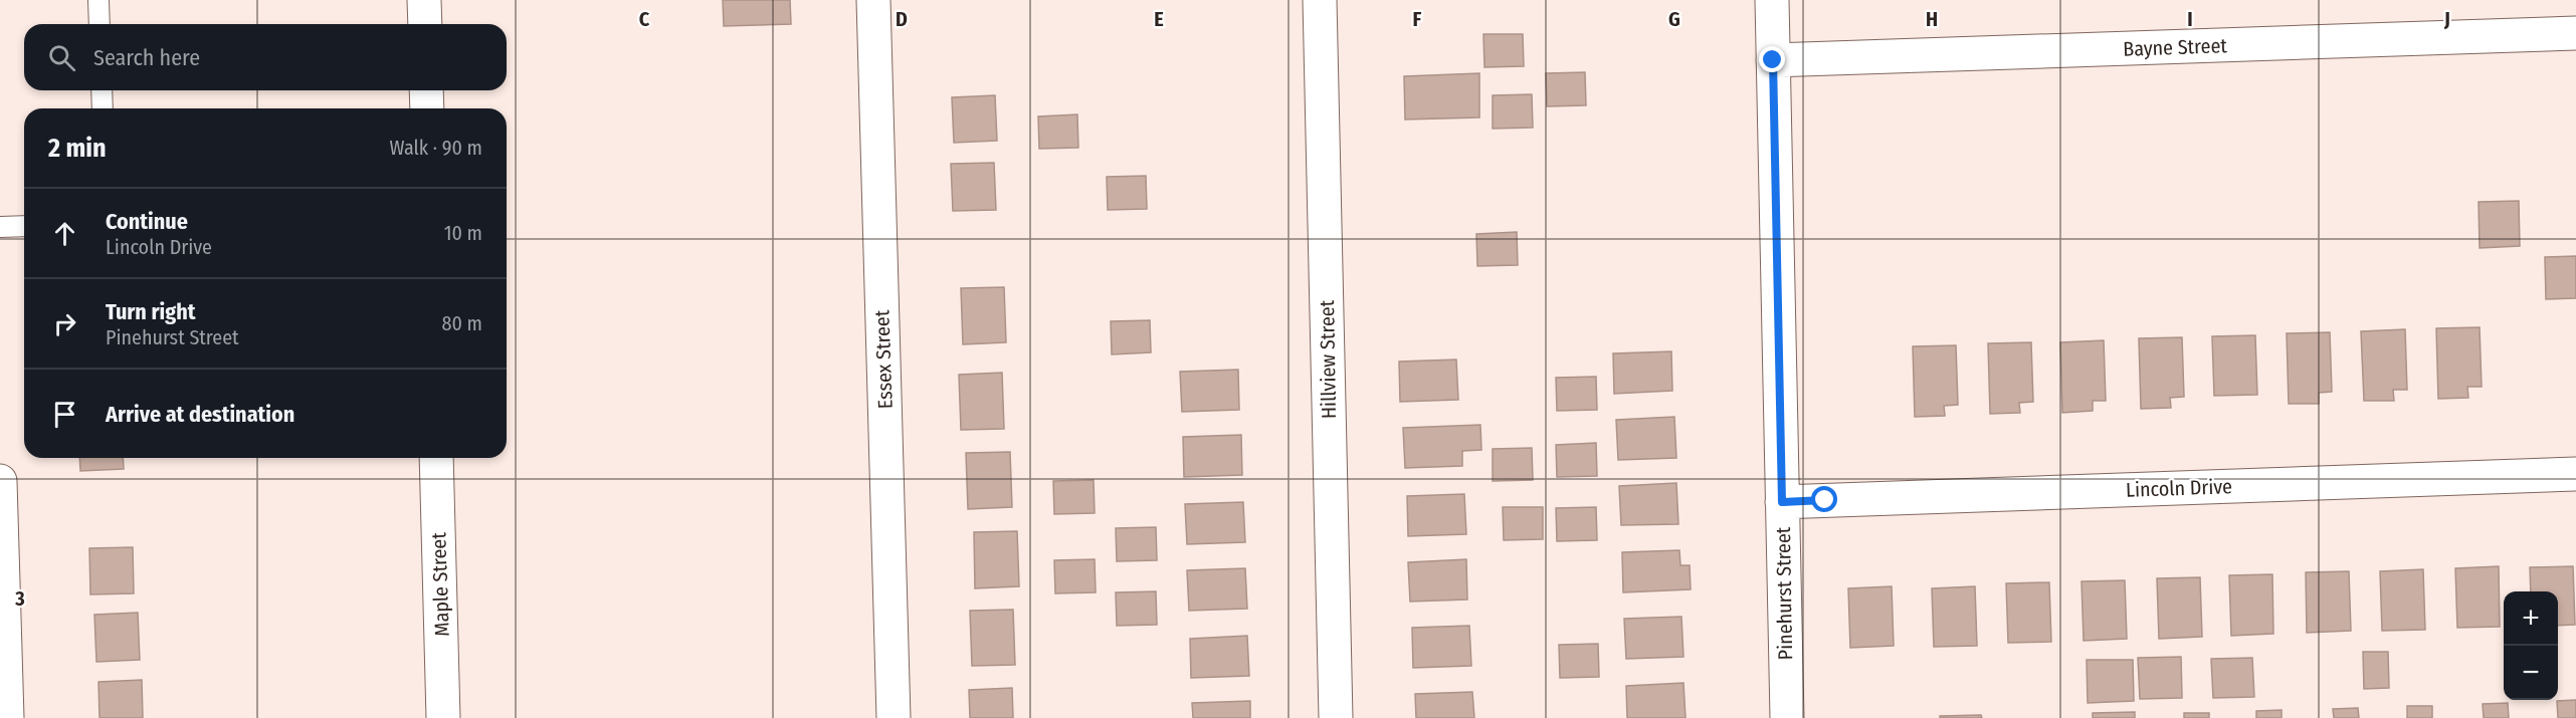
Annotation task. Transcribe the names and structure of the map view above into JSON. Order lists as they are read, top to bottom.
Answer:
{
  "streets": {
    "street": [
      "Bayne Street",
      "Essex Street",
      "Hillview Street",
      "Lincoln Drive",
      "Maple Street",
      "Pinehurst Street"
    ]
  },
  "crossings": [
    ["Bayne Street", "Pinehurst Street"],
    ["Lincoln Drive", "Pinehurst Street"]
  ],
  "page": {
    "search": "Search here",
    "heading": ["2 min", "Walk · 90 m"],
    "list": [
      ["Continue", "Lincoln Drive", "10 m"],
      ["Turn right", "Pinehurst Street", "80 m"],
      "Arrive at destination"
    ],
    "map_buttons": ["+", "−"]
  },
  "grid": {
    "columns": [
      "C",
      "D",
      "E",
      "F",
      "G",
      "H",
      "I",
      "J"
    ],
    "rows": ["3"]
  }
}
